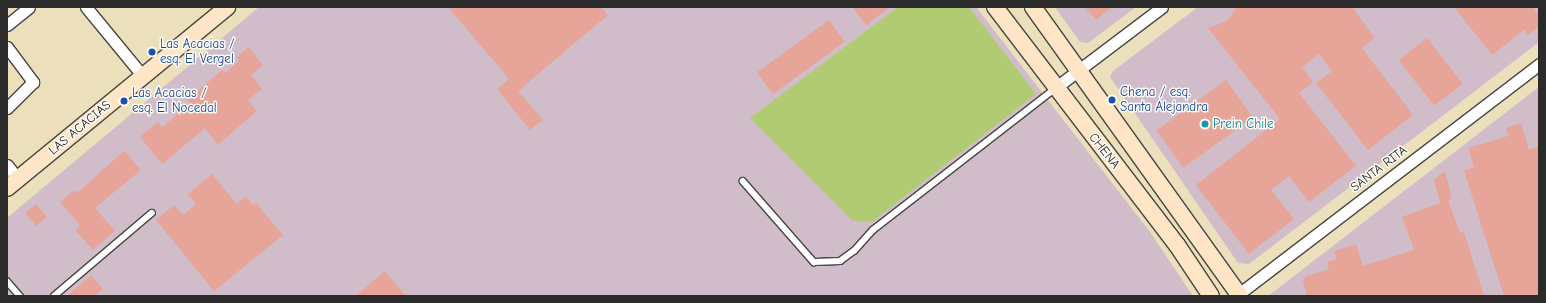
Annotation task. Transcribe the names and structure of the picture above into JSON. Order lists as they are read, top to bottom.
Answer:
{
  "streets": {
    "street": ["LAS ACACIAS", "CHENA", "SANTA RITA"]
  },
  "crossings": [
    ["CHENA", "SANTA RITA"]
  ],
  "places": [
    "Las Acacias / esq. El Vergel",
    "Chena / esq. Santa Alejandra",
    "Las Acacias / esq. El Nocedal",
    "Prein Chile"
  ]
}
